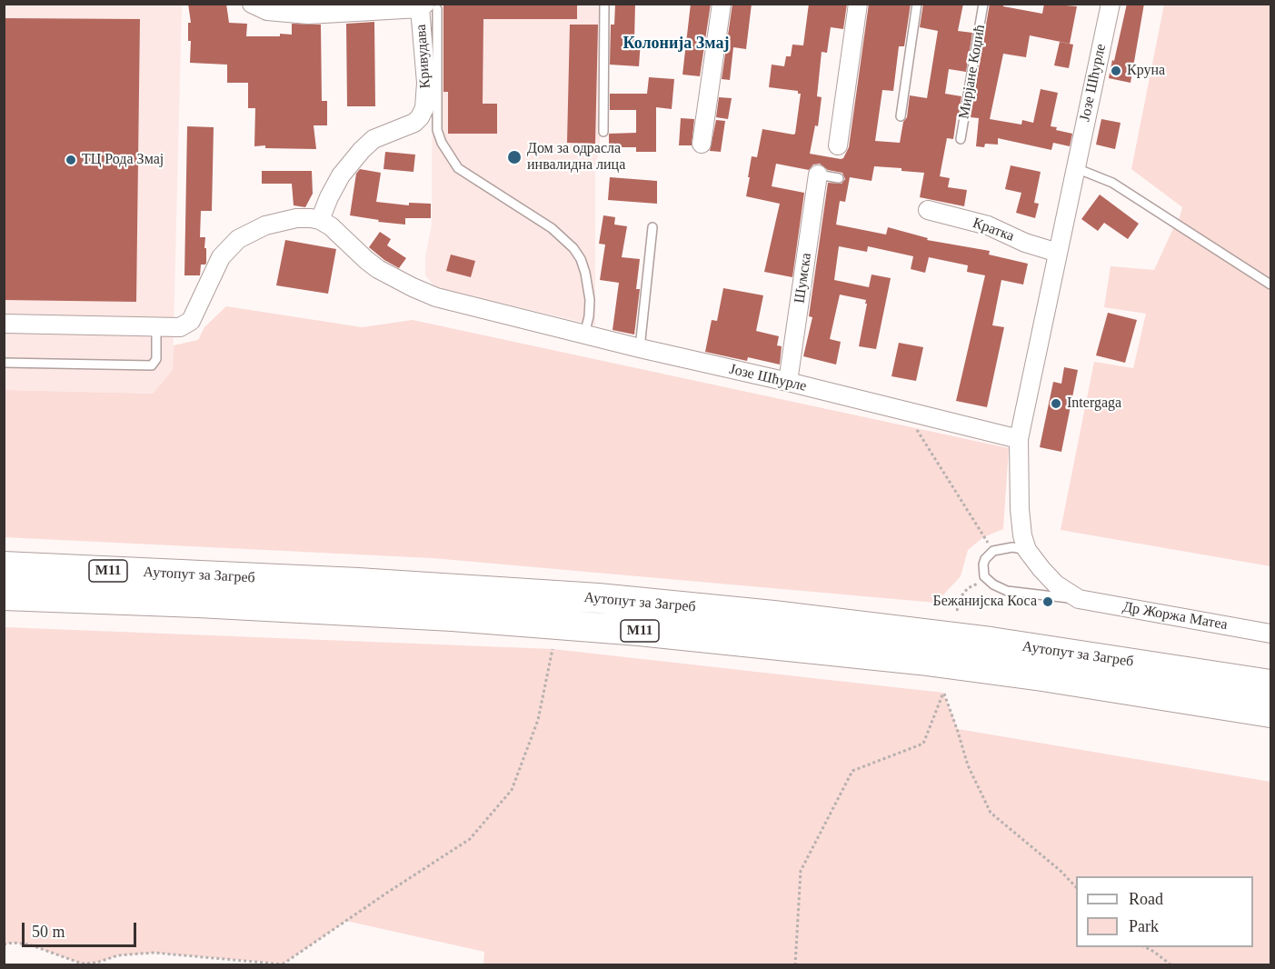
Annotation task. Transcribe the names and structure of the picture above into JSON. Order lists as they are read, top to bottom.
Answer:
{
  "streets": {
    "highway": ["M11", "Аутопут за Загреб"],
    "street": [
      "Кривудава",
      "Јозе Шћурле",
      "Кратка",
      "Шумска",
      "Др Жоржа Матеа"
    ],
    "lane": ["Мирјане Коџић"]
  },
  "crossings": [
    ["Кривудава", "Јозе Шћурле"],
    ["Јозе Шћурле", "Кратка"],
    ["Јозе Шћурле", "Шумска"]
  ],
  "districts": ["Колонија Змај"],
  "places": [
    "Круна",
    "Дом за одрасла инвалидна лица",
    "ТЦ Рода Змај",
    "Intergaga",
    "Бежанијска Коса"
  ],
  "legend": ["Road", "Park"],
  "scale_bar": "50 m"
}
